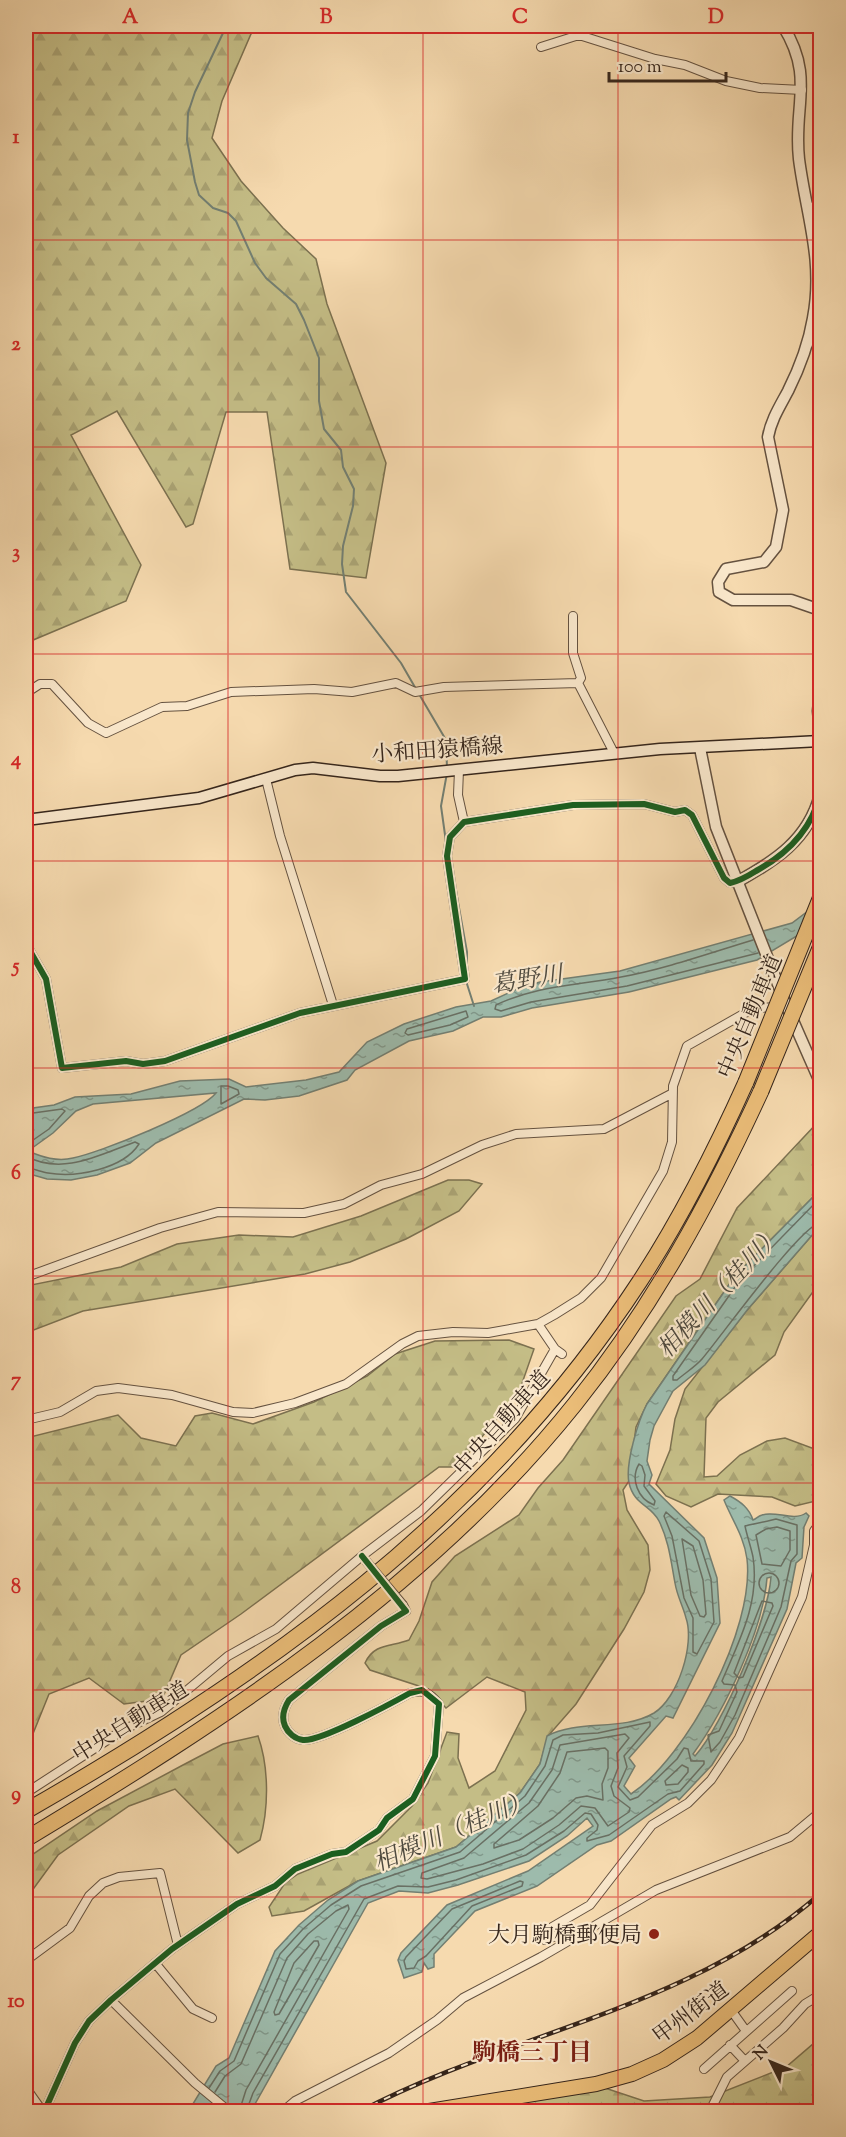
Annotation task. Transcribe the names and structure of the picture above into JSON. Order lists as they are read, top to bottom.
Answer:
{
  "streets": {
    "highway": ["中央自動車道", "甲州街道"],
    "street": ["小和田猿橋線"]
  },
  "districts": ["駒橋三丁目"],
  "water": ["葛野川", "相模川（桂川）"],
  "places": ["大月駒橋郵便局"],
  "scale_bar": "100 m",
  "north": "top left",
  "grid": {
    "columns": [
      "A",
      "B",
      "C",
      "D"
    ],
    "rows": [
      "1",
      "2",
      "3",
      "4",
      "5",
      "6",
      "7",
      "8",
      "9",
      "10"
    ]
  }
}
